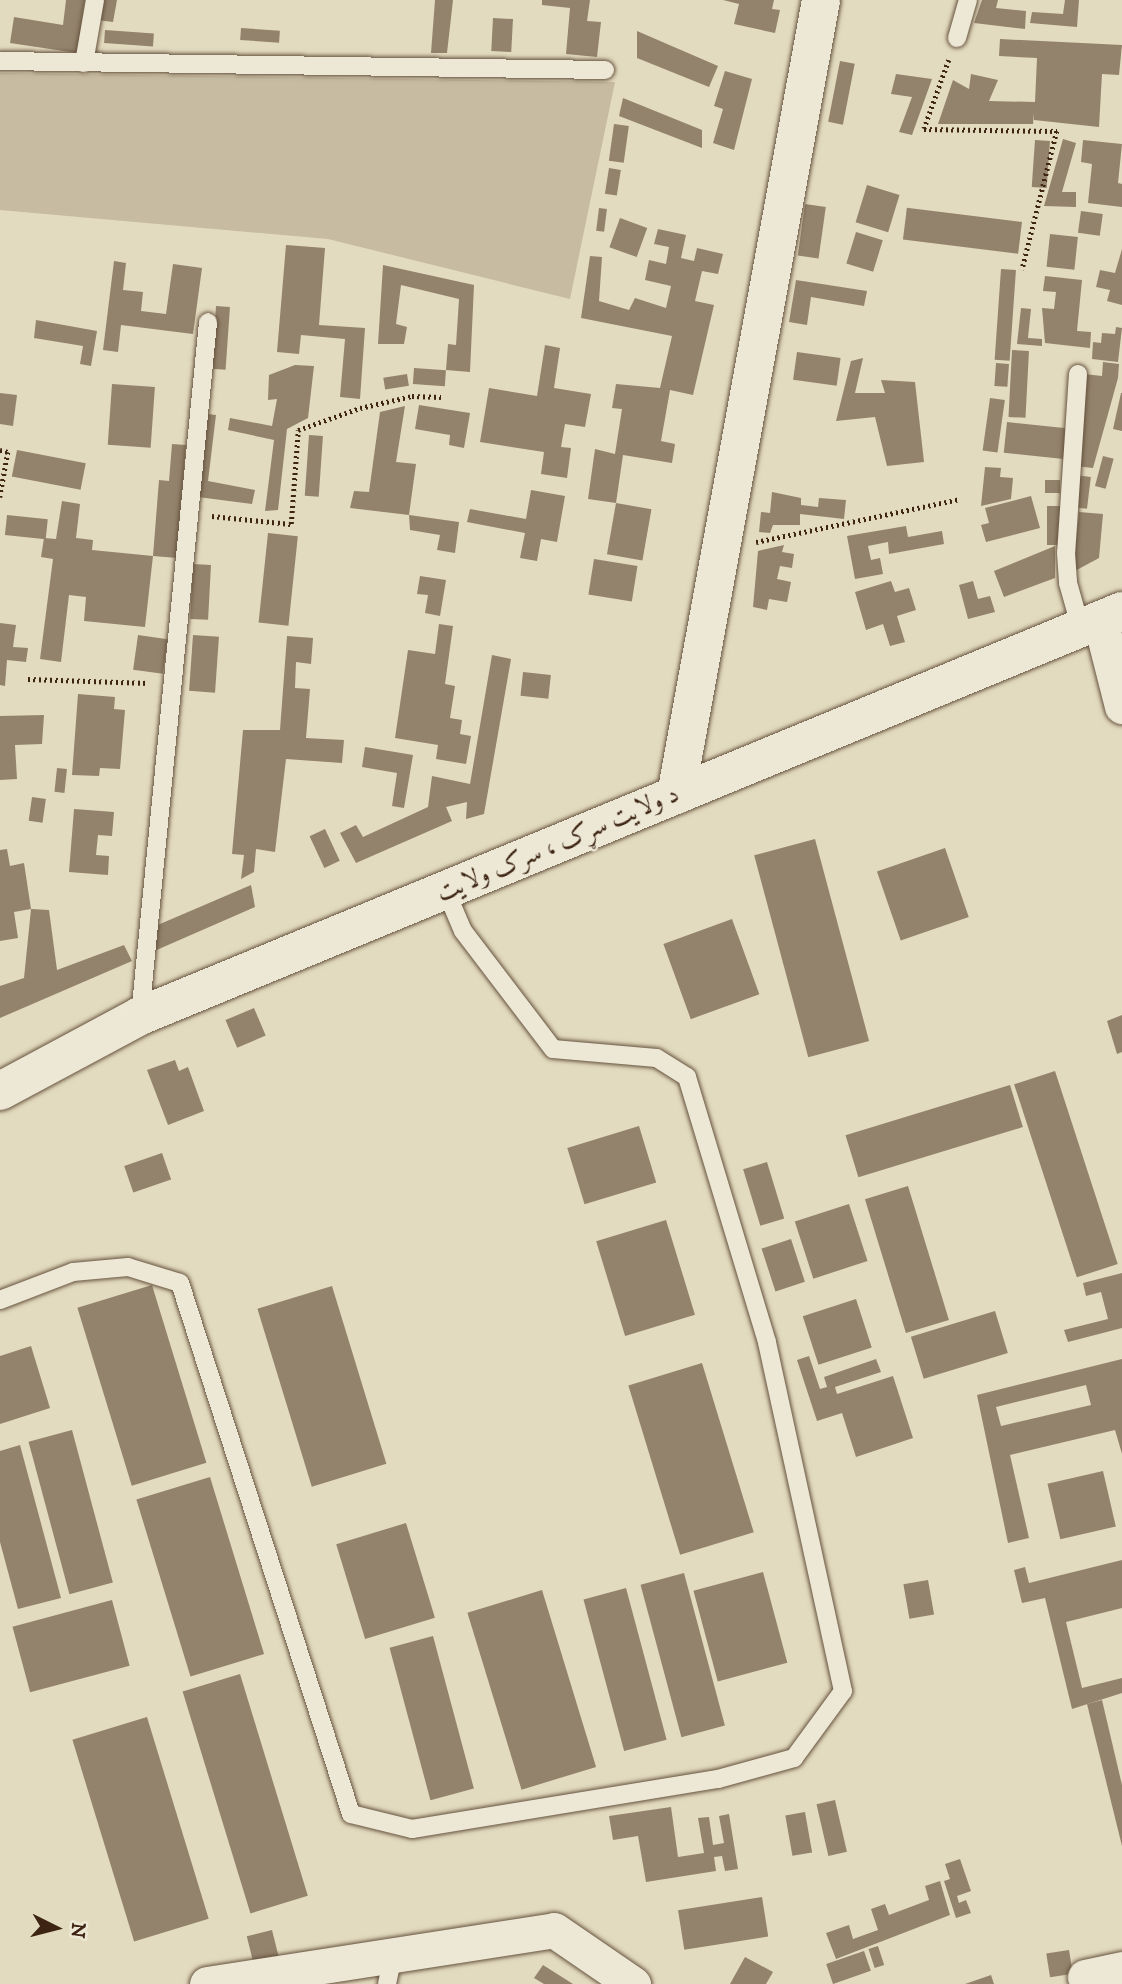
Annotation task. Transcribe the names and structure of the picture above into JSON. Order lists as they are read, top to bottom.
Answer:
{
  "streets": {
    "main road": ["د ولایت سړک ، سرک ولایت"]
  },
  "north": "right"
}
